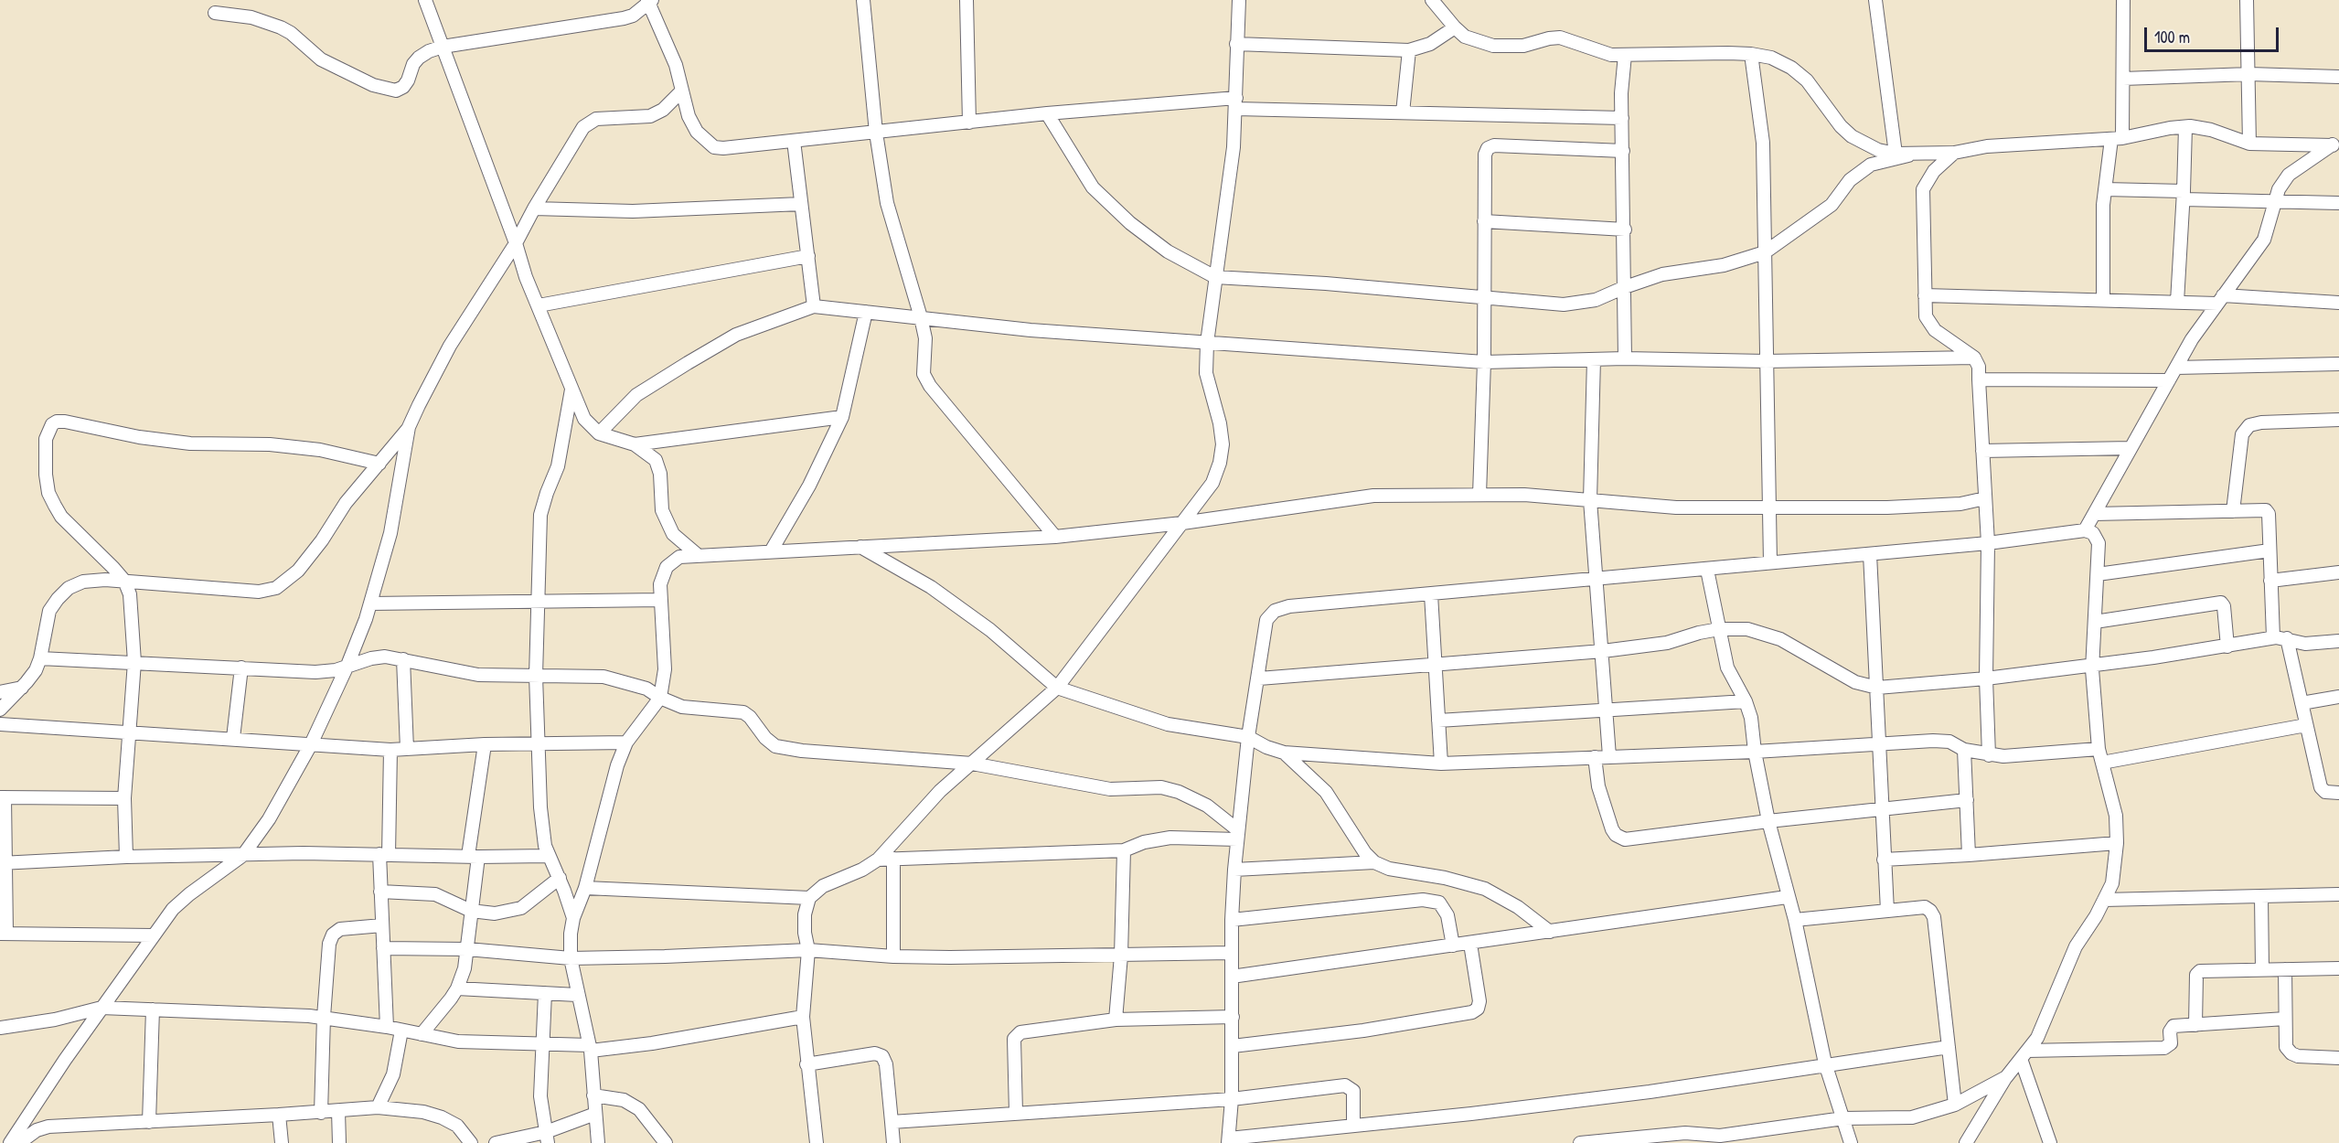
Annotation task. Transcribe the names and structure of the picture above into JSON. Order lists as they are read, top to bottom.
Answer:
{
  "scale_bar": "100 m"
}
